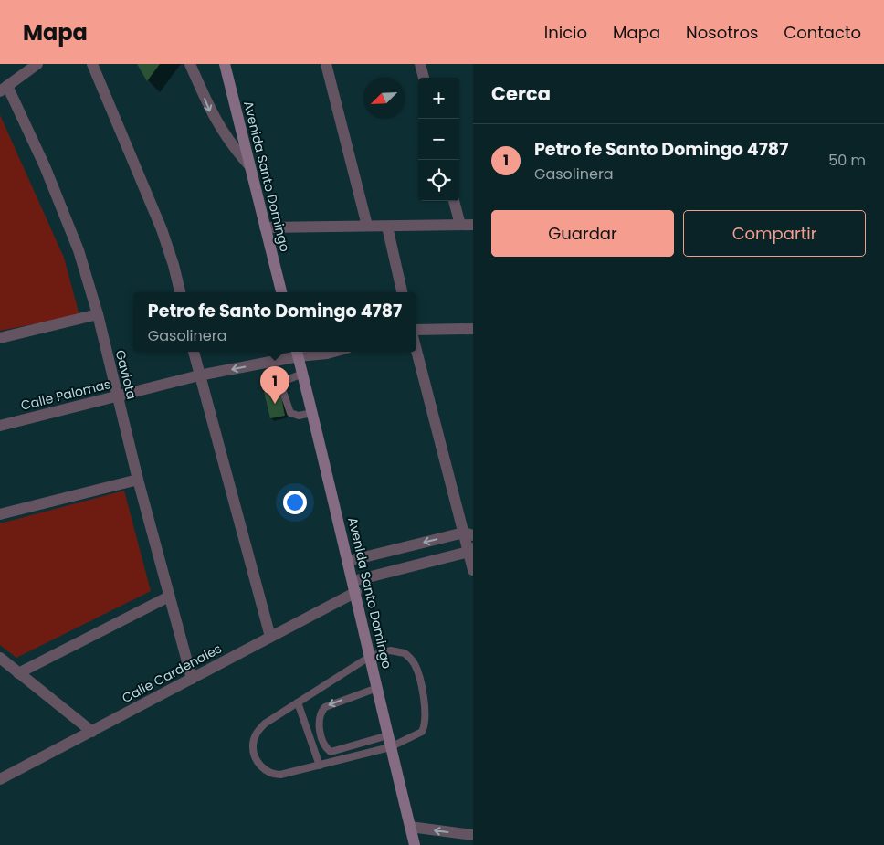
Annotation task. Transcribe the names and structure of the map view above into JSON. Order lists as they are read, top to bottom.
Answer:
{
  "streets": {
    "main road": ["Avenida Santo Domingo"],
    "street": ["Gaviota", "Calle Palomas", "Calle Cardenales"]
  },
  "crossings": [
    ["Avenida Santo Domingo", "Calle Palomas"],
    ["Avenida Santo Domingo", "Calle Cardenales"],
    ["Gaviota", "Calle Palomas"],
    ["Gaviota", "Calle Cardenales"]
  ],
  "north": "bottom left",
  "page": {
    "header": "Mapa",
    "nav": [
      "Inicio",
      "Mapa",
      "Nosotros",
      "Contacto"
    ],
    "heading": "Cerca",
    "map_buttons": ["+", "−"],
    "list": [
      {
        "mark": "1",
        "name": "Petro fe Santo Domingo 4787",
        "note": "Gasolinera",
        "value": "50 m"
      }
    ],
    "buttons": ["Guardar", "Compartir"],
    "popup": ["Petro fe Santo Domingo 4787", "Gasolinera"],
    "pins": "1"
  }
}
